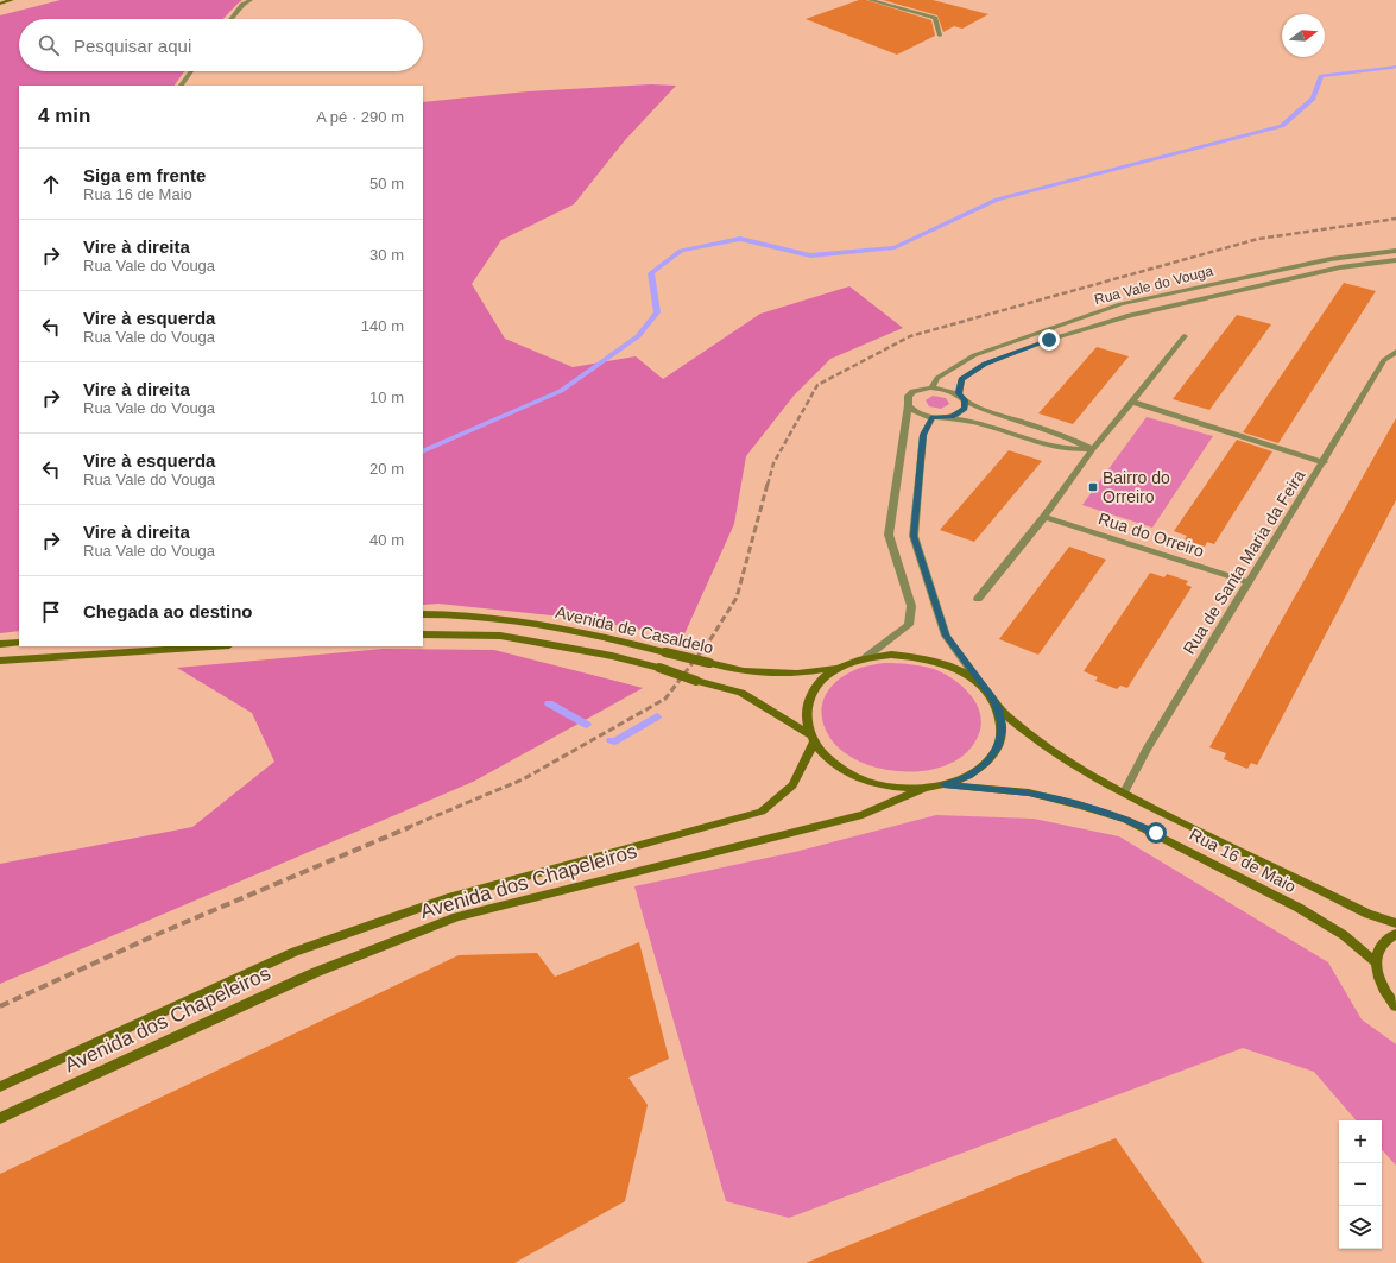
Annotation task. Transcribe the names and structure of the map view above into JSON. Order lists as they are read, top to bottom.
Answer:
{
  "streets": {
    "street": [
      "Rua Vale do Vouga",
      "Rua do Orreiro",
      "Rua de Santa Maria da Feira",
      "Avenida de Casaldelo",
      "Rua 16 de Maio",
      "Avenida dos Chapeleiros"
    ]
  },
  "crossings": [
    ["Rua do Orreiro", "Rua de Santa Maria da Feira"],
    ["Rua de Santa Maria da Feira", "Rua 16 de Maio"],
    ["Avenida de Casaldelo", "Rua 16 de Maio"],
    ["Avenida de Casaldelo", "Avenida dos Chapeleiros"],
    ["Rua 16 de Maio", "Avenida dos Chapeleiros"]
  ],
  "places": {
    "transit": ["Bairro do Orreiro"]
  },
  "north": "right",
  "page": {
    "search": "Pesquisar aqui",
    "heading": ["4 min", "A pé · 290 m"],
    "list": [
      ["Siga em frente", "Rua 16 de Maio", "50 m"],
      ["Vire à direita", "Rua Vale do Vouga", "30 m"],
      ["Vire à esquerda", "Rua Vale do Vouga", "140 m"],
      ["Vire à direita", "Rua Vale do Vouga", "10 m"],
      ["Vire à esquerda", "Rua Vale do Vouga", "20 m"],
      ["Vire à direita", "Rua Vale do Vouga", "40 m"],
      "Chegada ao destino"
    ],
    "map_buttons": ["+", "−"]
  }
}
